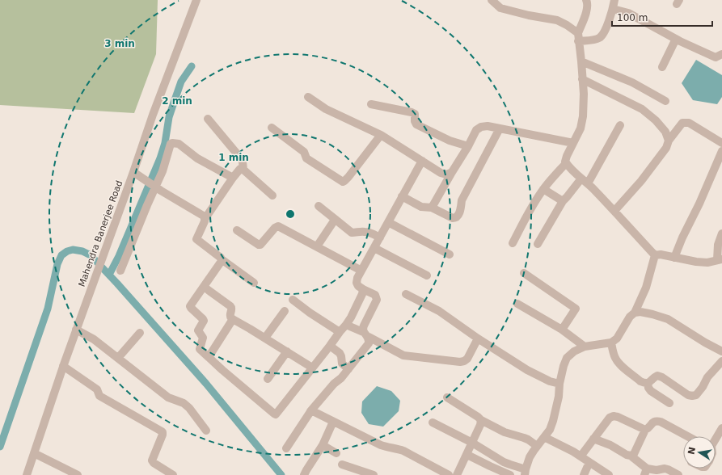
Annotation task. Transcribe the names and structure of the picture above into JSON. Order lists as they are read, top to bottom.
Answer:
{
  "streets": {
    "street": ["Mahendra Banerjee Road"]
  },
  "scale_bar": "100 m",
  "north": "left",
  "rings": ["3 min", "2 min", "1 min"]
}
